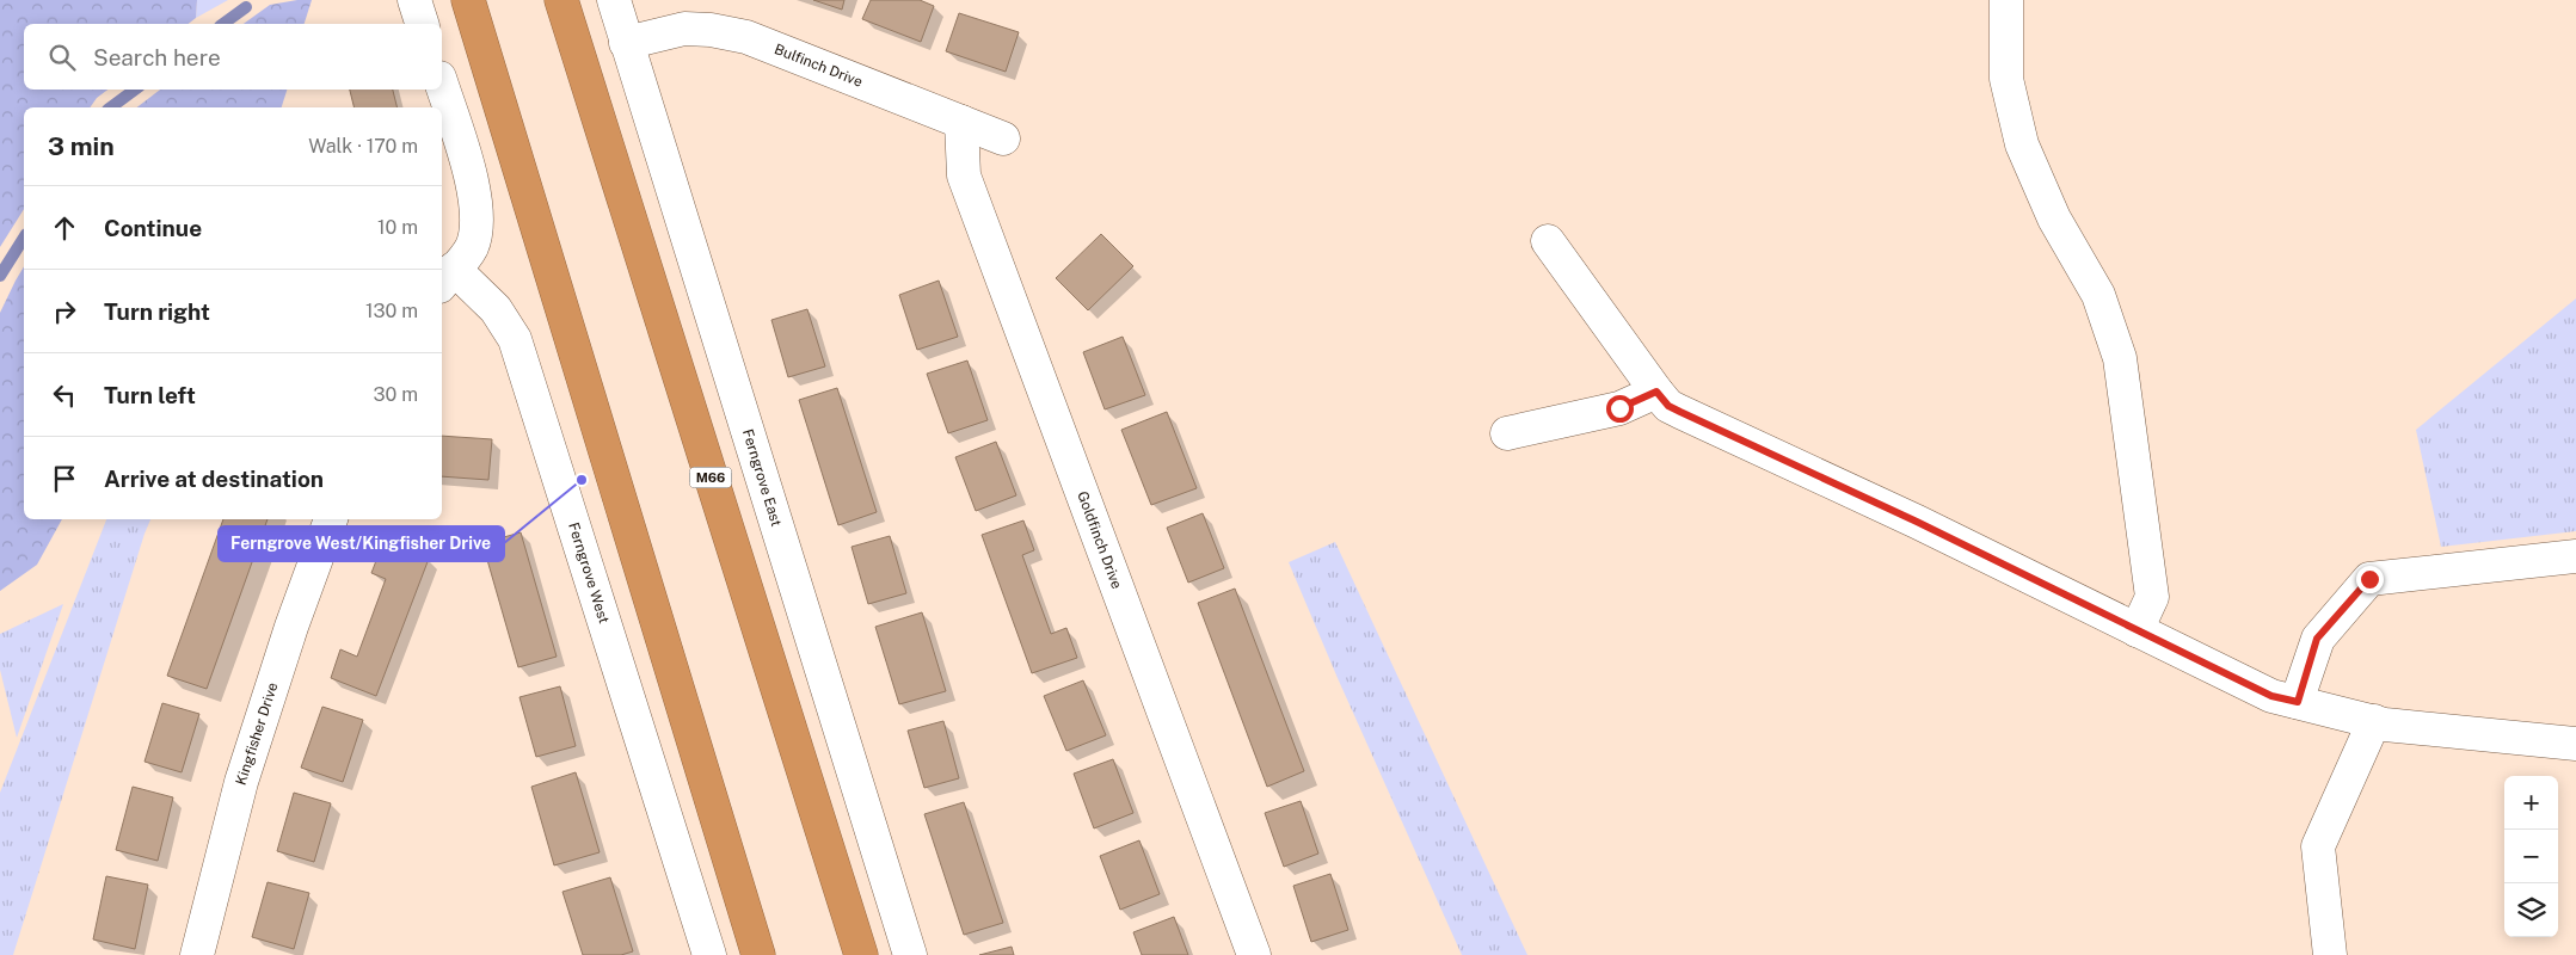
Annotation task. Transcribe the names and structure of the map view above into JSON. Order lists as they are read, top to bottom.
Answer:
{
  "streets": {
    "highway": ["M66"],
    "street": [
      "Bulfinch Drive",
      "Ferngrove East",
      "Goldfinch Drive",
      "Ferngrove West",
      "Kingfisher Drive"
    ]
  },
  "crossings": [
    ["Bulfinch Drive", "Ferngrove East"],
    ["Bulfinch Drive", "Goldfinch Drive"]
  ],
  "places": ["Ferngrove West/Kingfisher Drive"],
  "page": {
    "search": "Search here",
    "heading": ["3 min", "Walk · 170 m"],
    "list": [
      ["Continue", "10 m"],
      ["Turn right", "130 m"],
      ["Turn left", "30 m"],
      "Arrive at destination"
    ],
    "map_buttons": ["+", "−"]
  }
}
